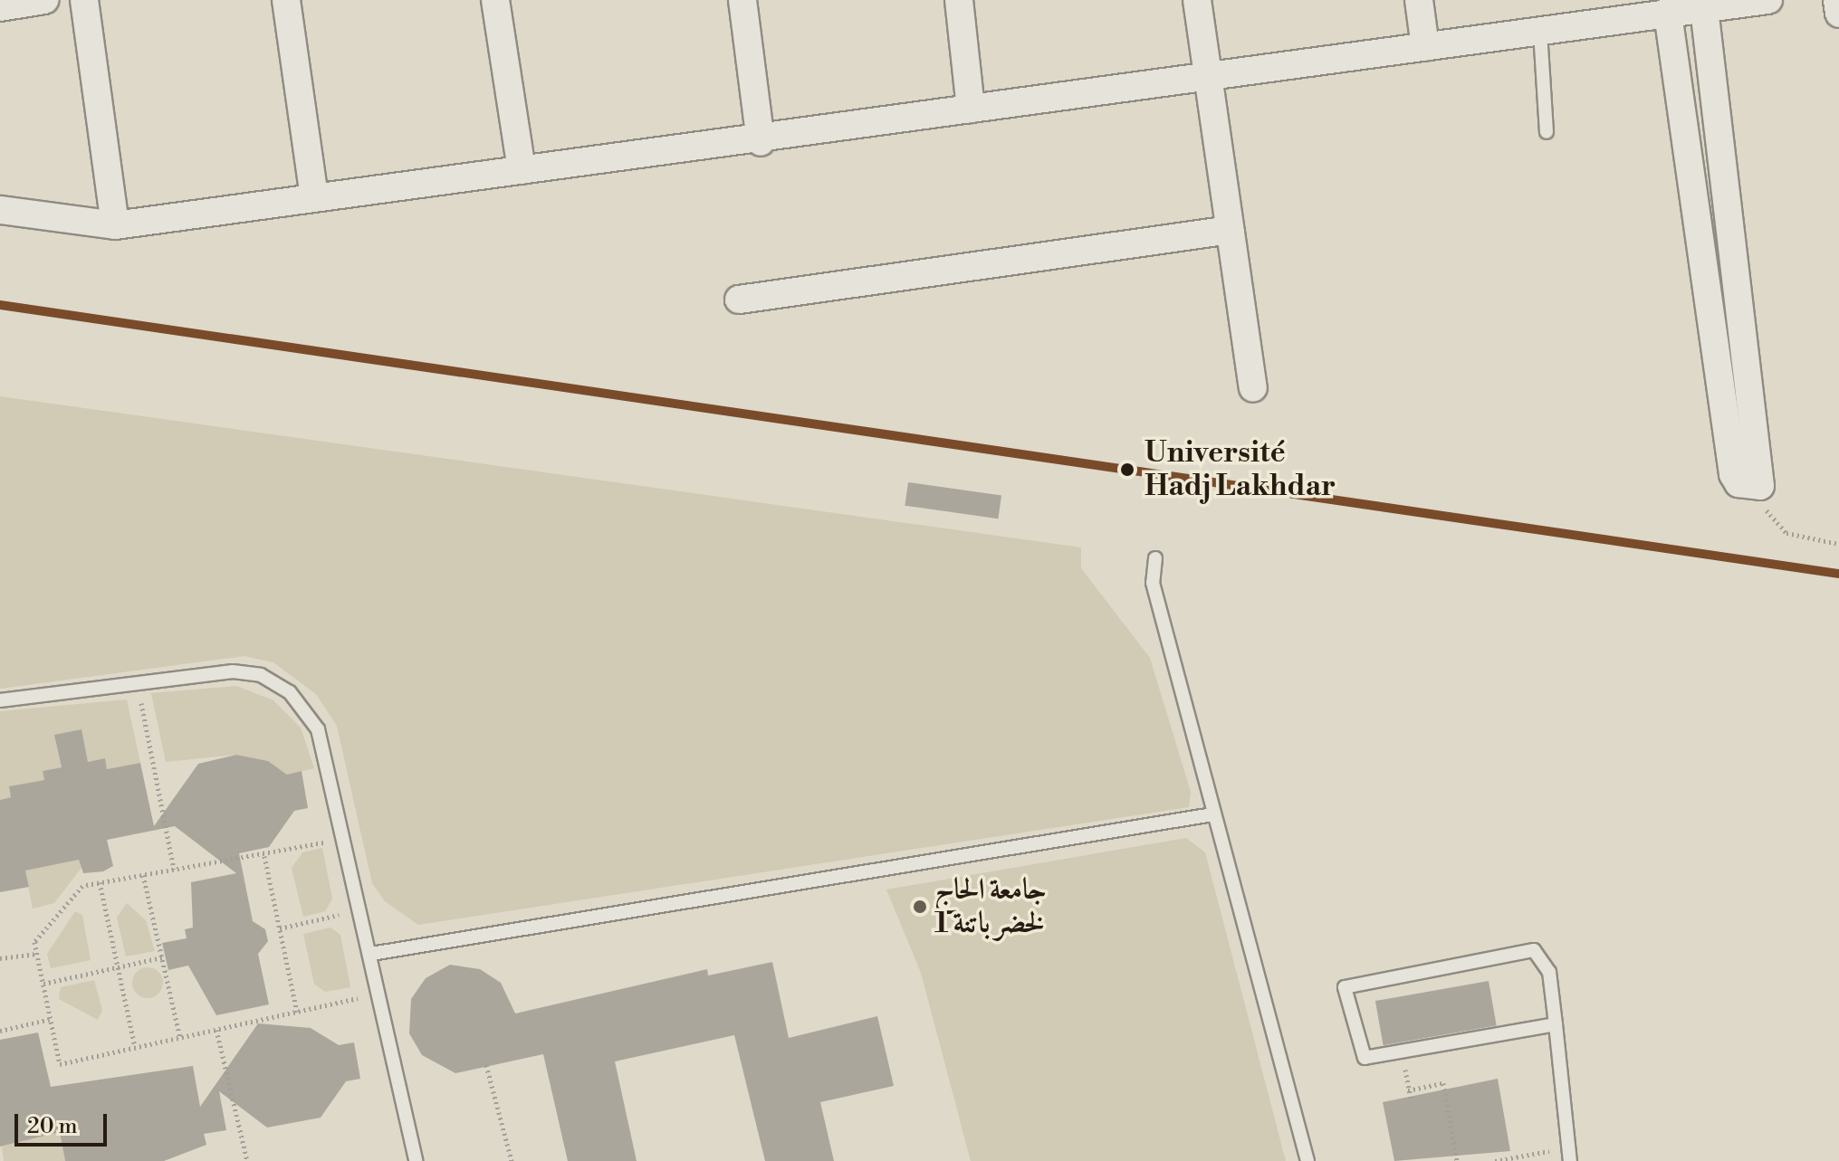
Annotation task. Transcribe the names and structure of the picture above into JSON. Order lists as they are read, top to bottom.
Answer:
{
  "places": ["Université Hadj Lakhdar", "جامعة الحاج لخضر باتنة 1"],
  "scale_bar": "20 m"
}
